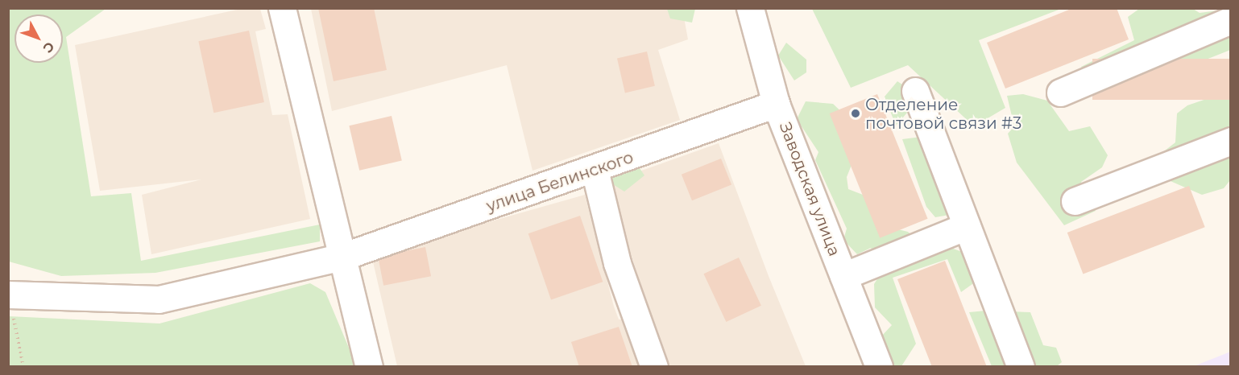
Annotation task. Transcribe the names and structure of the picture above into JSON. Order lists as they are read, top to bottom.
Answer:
{
  "streets": {
    "street": ["улица Белинского", "Заводская улица"]
  },
  "crossings": [
    ["улица Белинского", "Заводская улица"]
  ],
  "places": ["Отделение почтовой связи #3"],
  "north": "bottom right"
}
